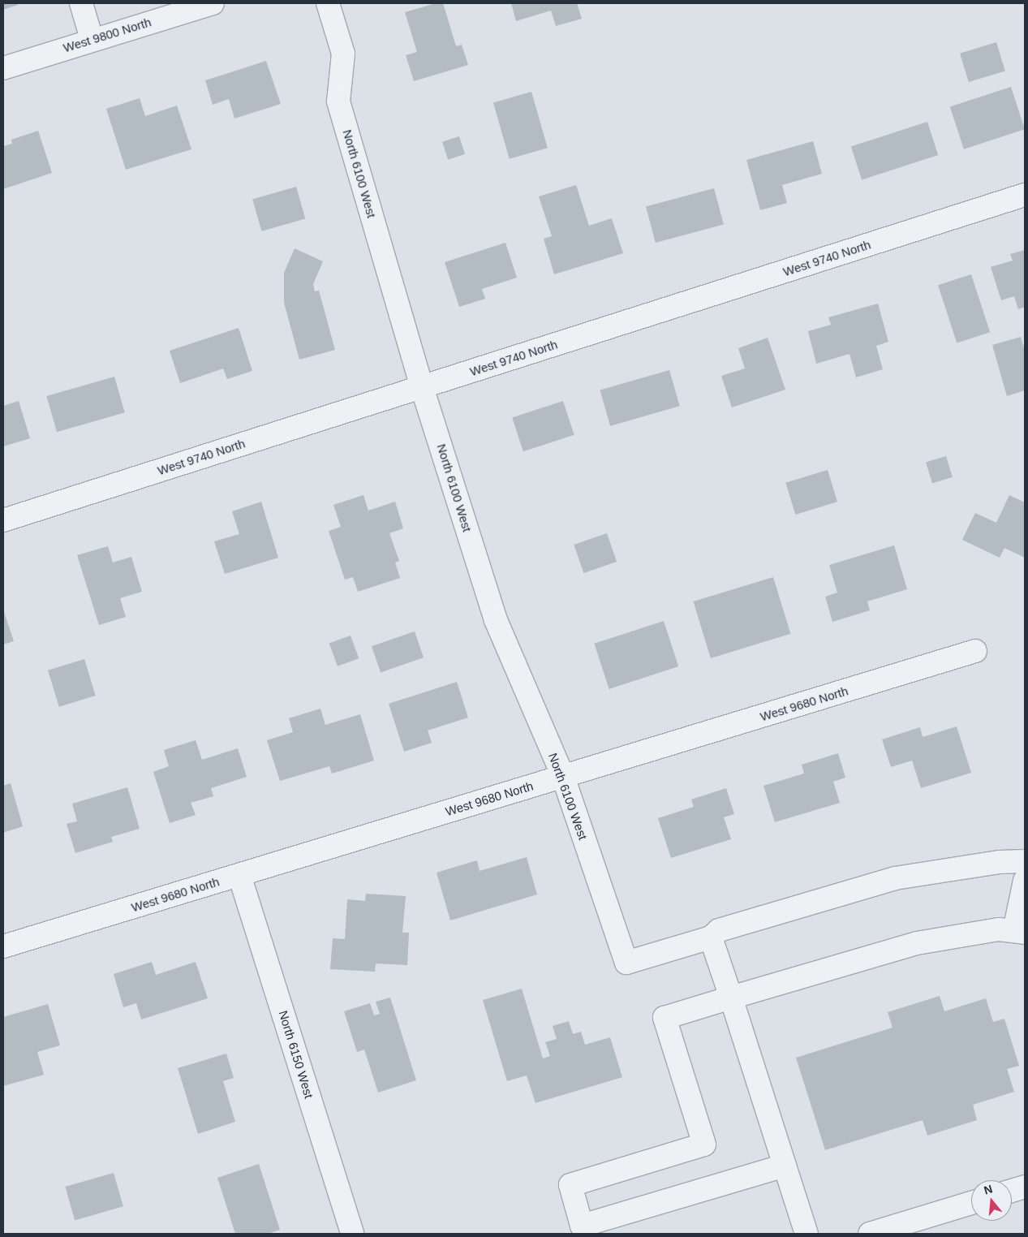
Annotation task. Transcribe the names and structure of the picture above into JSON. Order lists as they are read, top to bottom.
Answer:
{
  "streets": {
    "street": [
      "West 9800 North",
      "North 6100 West",
      "West 9740 North",
      "West 9680 North",
      "North 6150 West"
    ]
  },
  "crossings": [
    ["North 6100 West", "West 9740 North"],
    ["North 6100 West", "West 9680 North"],
    ["West 9680 North", "North 6150 West"]
  ],
  "north": "top"
}
